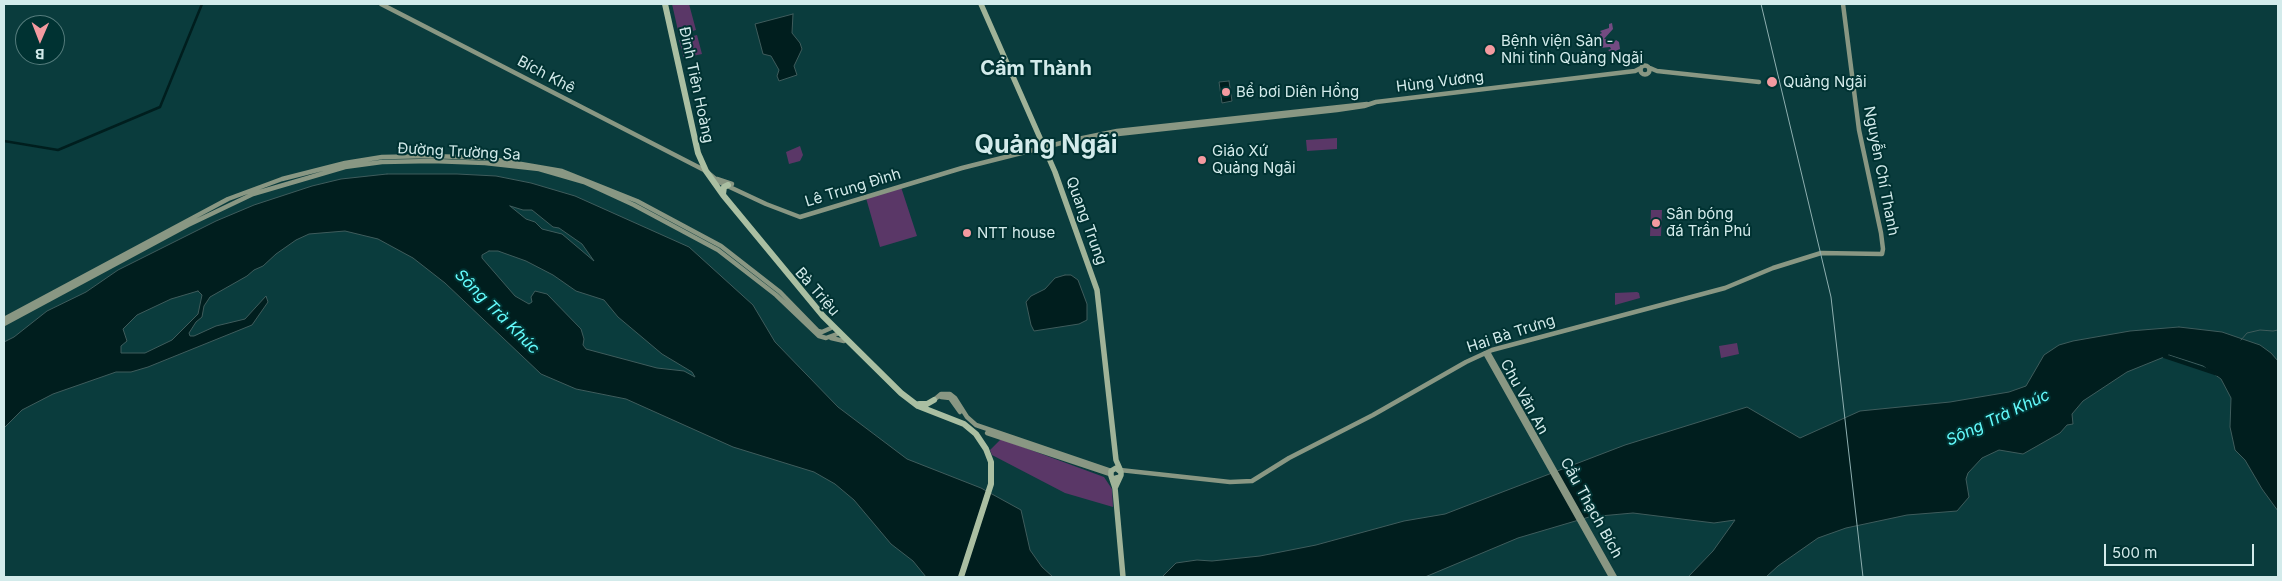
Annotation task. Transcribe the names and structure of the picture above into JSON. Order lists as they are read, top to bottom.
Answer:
{
  "streets": {
    "highway": ["Đinh Tiên Hoàng", "Bà Triệu"],
    "main road": [
      "Bích Khê",
      "Hùng Vương",
      "Đường Trường Sa",
      "Nguyễn Chí Thanh",
      "Lê Trung Đình",
      "Quang Trung",
      "Hai Bà Trưng",
      "Chu Văn An",
      "Cầu Thạch Bích"
    ]
  },
  "crossings": [
    ["Bích Khê", "Đinh Tiên Hoàng"],
    ["Bích Khê", "Lê Trung Đình"],
    ["Bích Khê", "Bà Triệu"],
    ["Hùng Vương", "Lê Trung Đình"],
    ["Hùng Vương", "Quang Trung"],
    ["Đinh Tiên Hoàng", "Bà Triệu"],
    ["Nguyễn Chí Thanh", "Hai Bà Trưng"],
    ["Lê Trung Đình", "Quang Trung"],
    ["Quang Trung", "Hai Bà Trưng"],
    ["Hai Bà Trưng", "Chu Văn An"],
    ["Chu Văn An", "Cầu Thạch Bích"]
  ],
  "districts": ["Cẩm Thành", "Quảng Ngãi"],
  "water": ["Sông Trà Khúc"],
  "places": [
    "Bệnh viện Sản - Nhi tỉnh Quảng Ngãi",
    "Quảng Ngãi",
    "Bể bơi Diên Hồng",
    "Giáo Xứ Quảng Ngãi",
    "Sân bóng đá Trần Phú",
    "NTT house"
  ],
  "scale_bar": "500 m",
  "north": "bottom"
}
